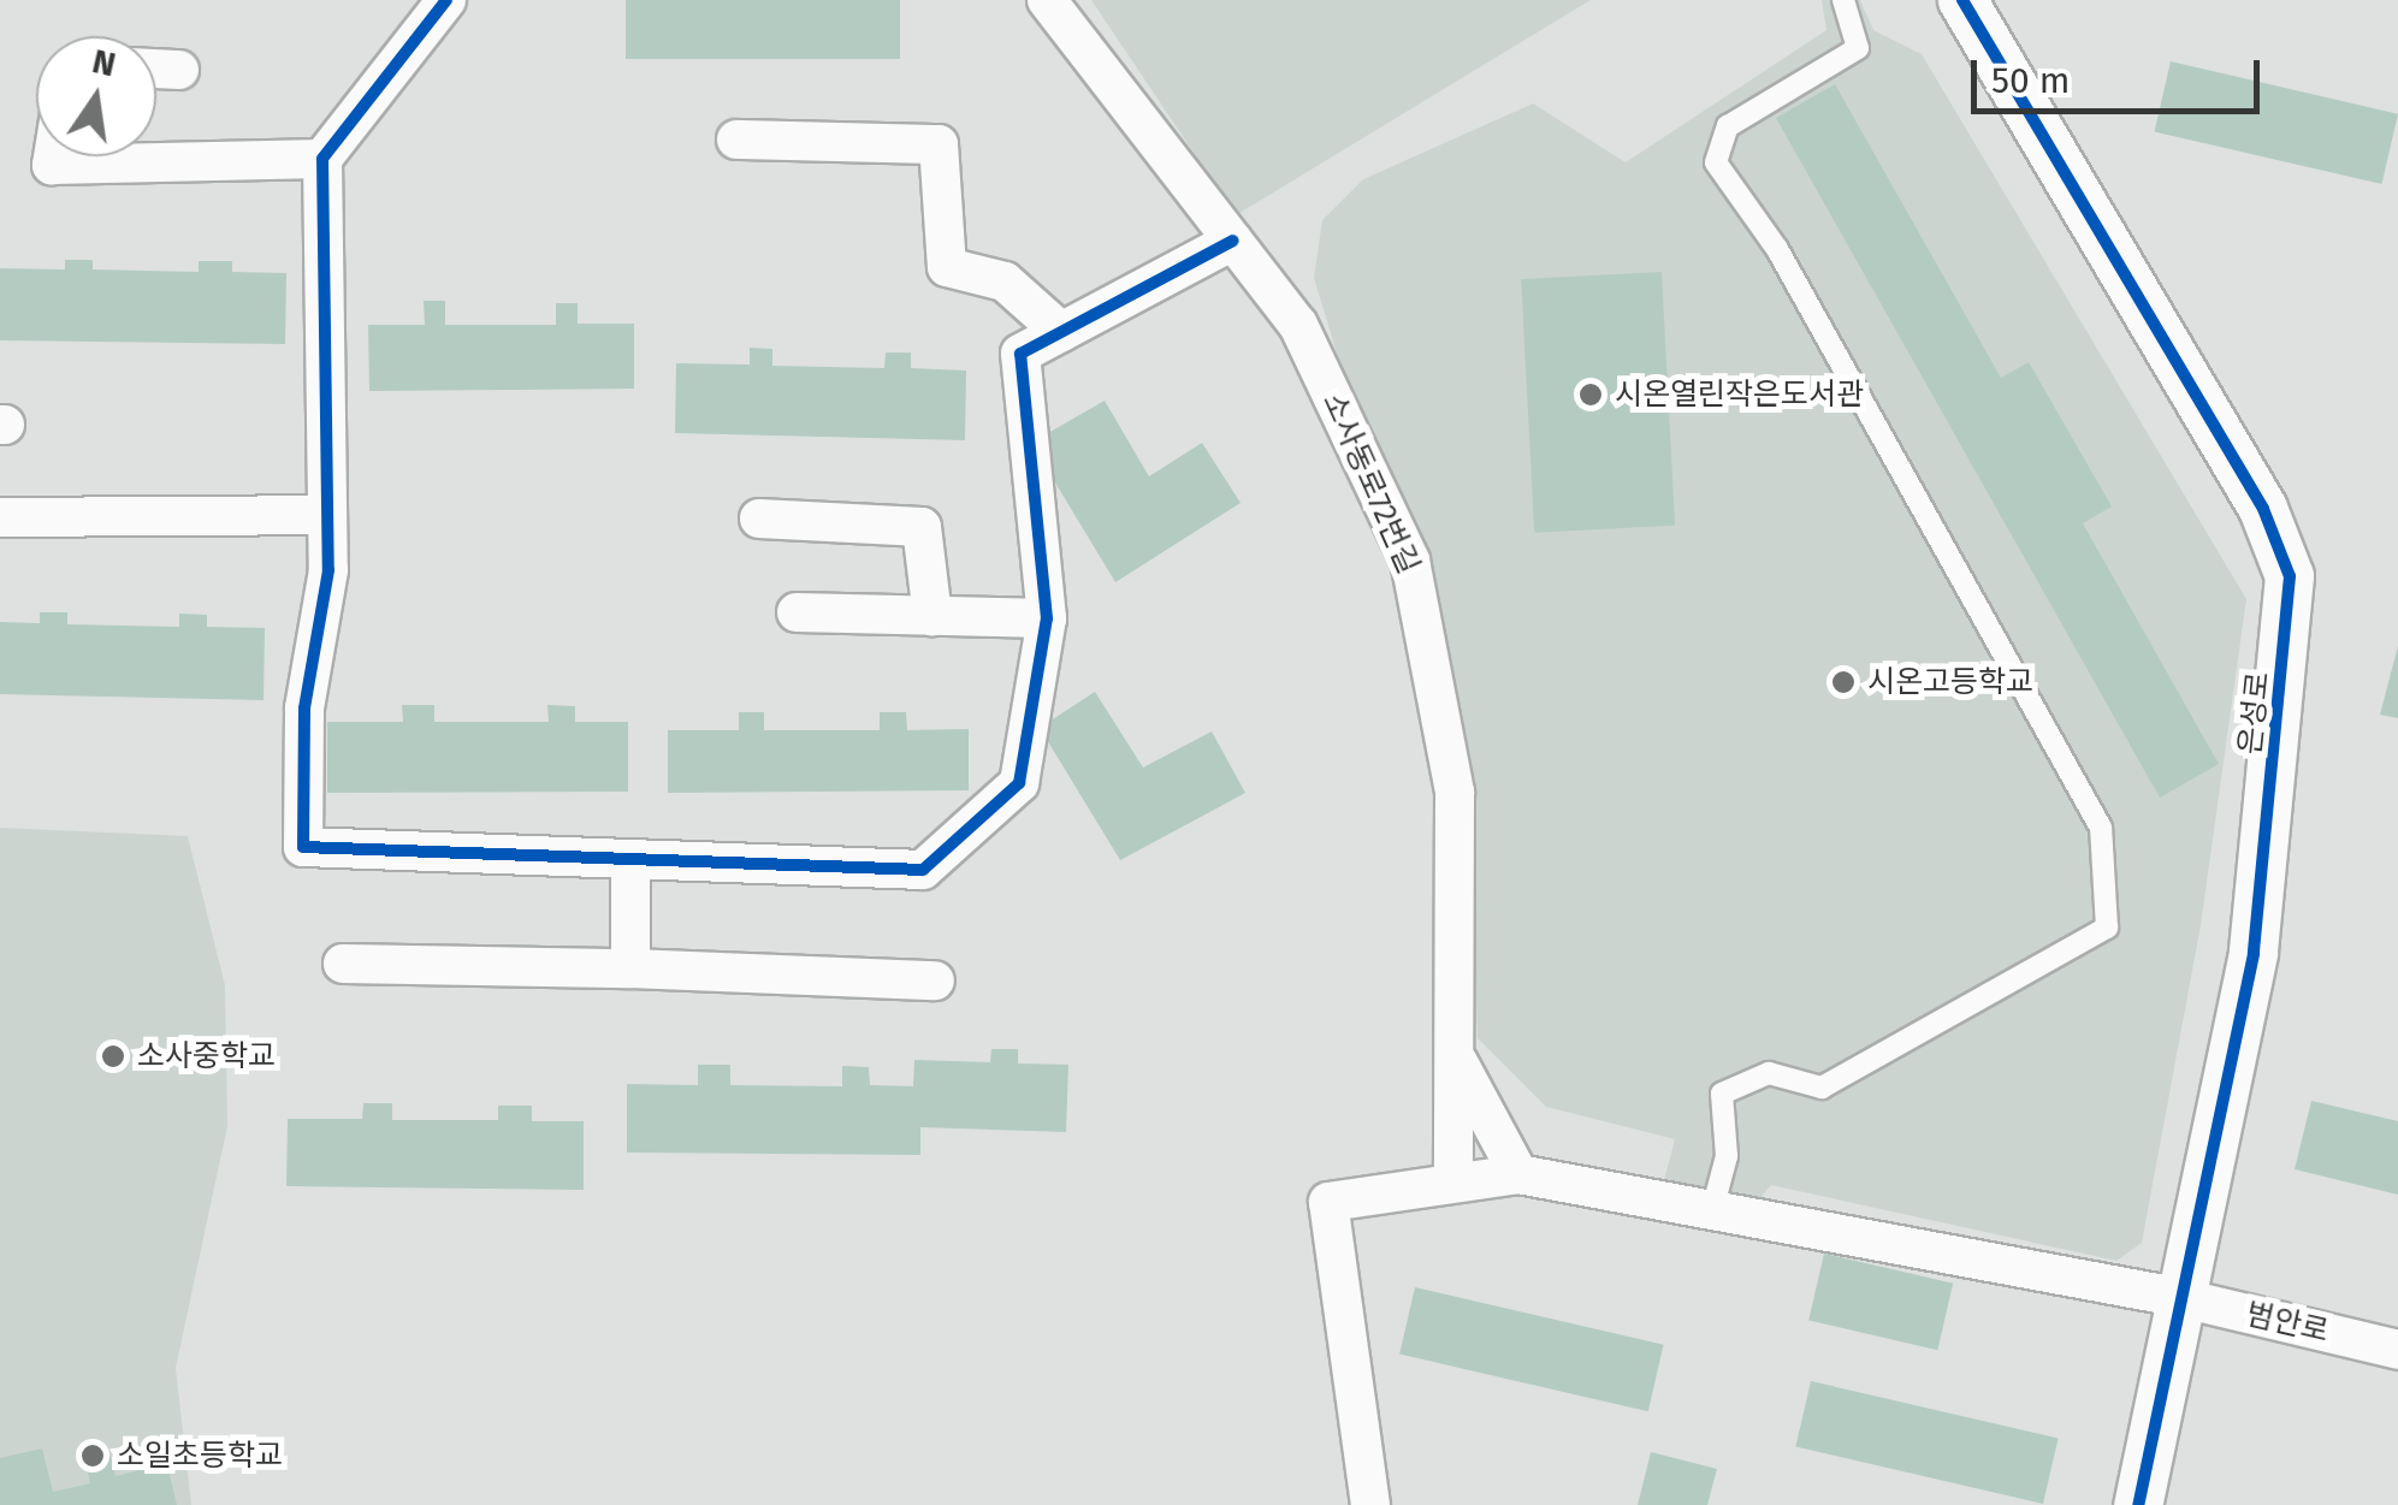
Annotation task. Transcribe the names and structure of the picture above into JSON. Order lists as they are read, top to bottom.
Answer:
{
  "streets": {
    "street": ["소사동로72번길", "은성로", "범안로"]
  },
  "crossings": [
    ["은성로", "범안로"]
  ],
  "places": [
    "시온열린작은도서관",
    "시온고등학교",
    "소사중학교",
    "소일초등학교"
  ],
  "scale_bar": "50 m",
  "north": "top"
}
